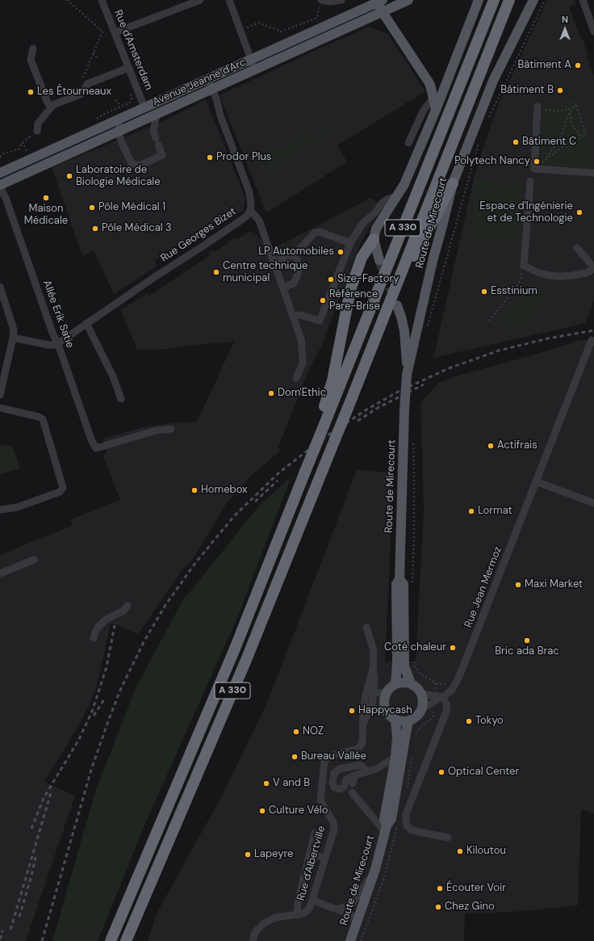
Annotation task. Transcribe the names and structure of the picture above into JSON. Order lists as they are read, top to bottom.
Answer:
{
  "streets": {
    "highway": ["A 330"],
    "main road": ["Avenue Jeanne d'Arc", "Route de Mirecourt"],
    "street": [
      "Rue d'Amsterdam",
      "Rue Georges Bizet",
      "Allée Erik Satie",
      "Rue Jean Mermoz",
      "Rue d'Albertville"
    ]
  },
  "crossings": [
    ["Rue d'Amsterdam", "Avenue Jeanne d'Arc"],
    ["Avenue Jeanne d'Arc", "Rue Georges Bizet"],
    ["Avenue Jeanne d'Arc", "Allée Erik Satie"],
    ["Route de Mirecourt", "A 330"],
    ["Route de Mirecourt", "Rue Jean Mermoz"],
    ["Rue Georges Bizet", "Allée Erik Satie"]
  ],
  "places": [
    "Bâtiment A",
    "Bâtiment B",
    "Les Étourneaux",
    "Bâtiment C",
    "Prodor Plus",
    "Polytech Nancy",
    "Laboratoire de Biologie Médicale",
    "Maison Médicale",
    "Pôle Médical 1",
    "Espace d'Ingénierie et de Technologie",
    "Pôle Médical 3",
    "LP Automobiles",
    "Centre technique municipal",
    "Size-Factory",
    "Esstinium",
    "Référence Pare-Brise",
    "Dom'Ethic",
    "Actifrais",
    "Homebox",
    "Lormat",
    "Maxi Market",
    "Bric ada Brac",
    "Coté chaleur",
    "Happycash",
    "Tokyo",
    "NOZ",
    "Bureau Vallée",
    "Optical Center",
    "V and B",
    "Culture Vélo",
    "Kiloutou",
    "Lapeyre",
    "Écouter Voir",
    "Chez Gino"
  ],
  "north": "top"
}
